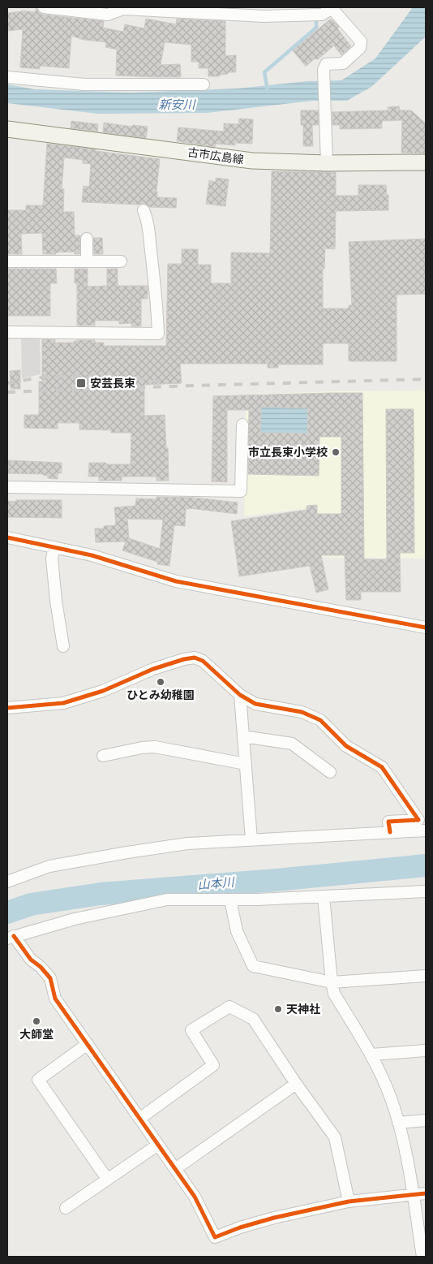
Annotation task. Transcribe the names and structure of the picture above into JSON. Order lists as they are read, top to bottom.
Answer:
{
  "streets": {
    "main road": ["古市広島線"]
  },
  "water": ["新安川", "山本川"],
  "places": {
    "transit": ["安芸長束"],
    "other": [
      "市立長束小学校",
      "ひとみ幼稚園",
      "天神社",
      "大師堂"
    ]
  }
}
